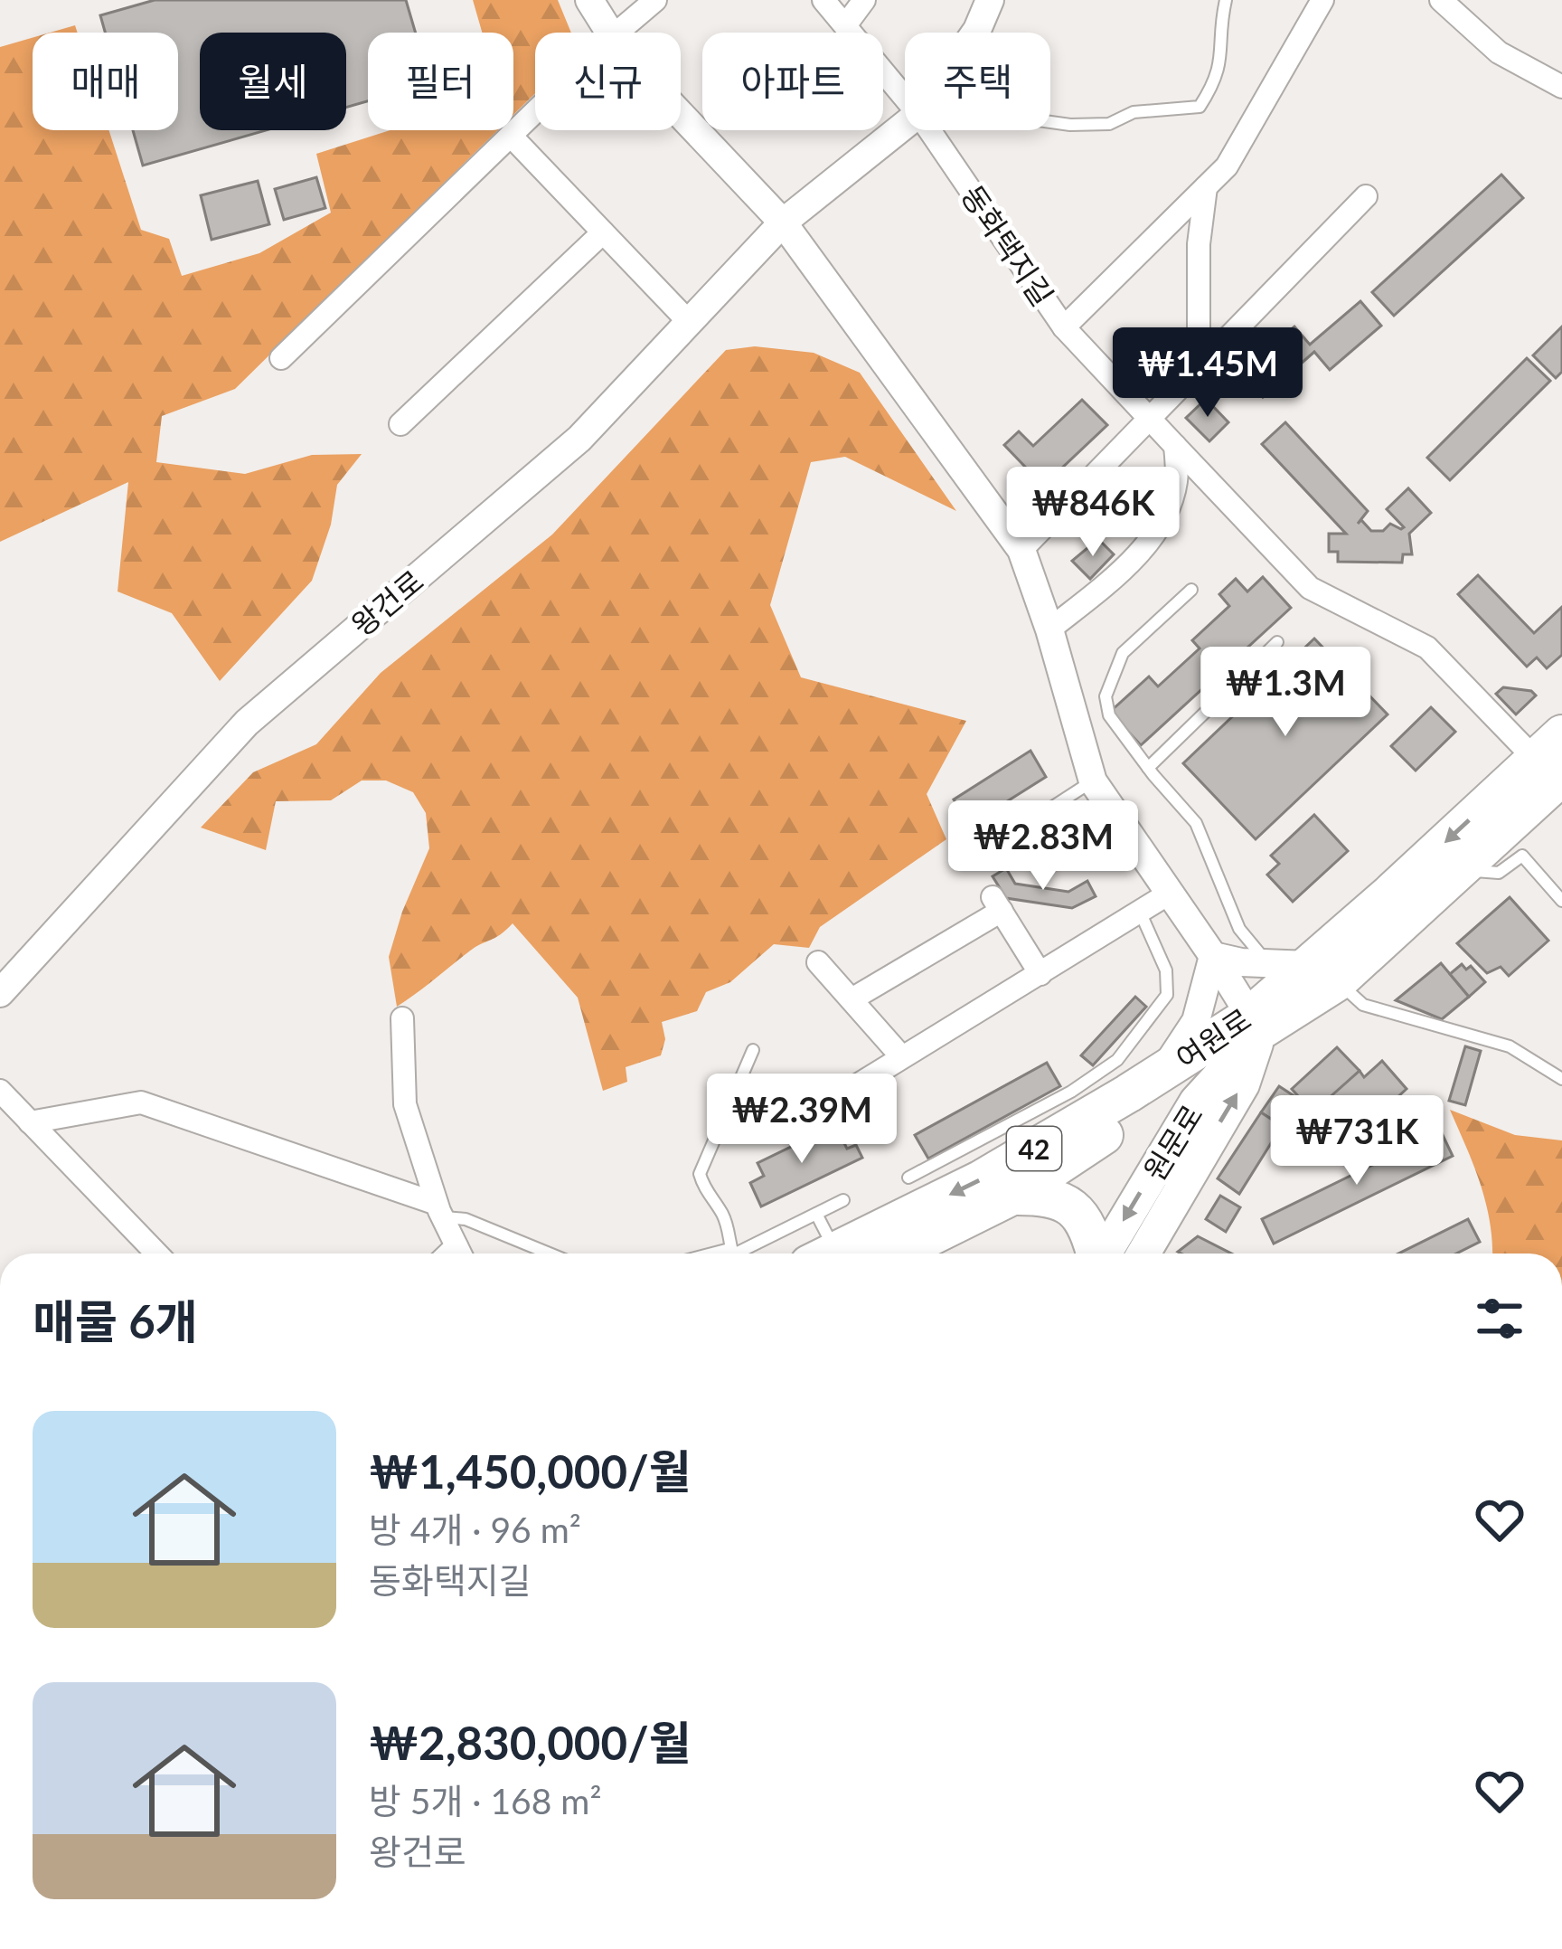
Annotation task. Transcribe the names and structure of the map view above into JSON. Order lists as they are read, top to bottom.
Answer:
{
  "streets": {
    "highway": ["여원로", "42"],
    "main road": ["원문로"],
    "street": ["동화택지길", "왕건로"]
  },
  "crossings": [
    ["동화택지길", "여원로"],
    ["여원로", "원문로"]
  ],
  "page": {
    "chip": [
      "매매",
      "월세",
      "필터",
      "신규",
      "아파트",
      "주택"
    ],
    "price": [
      "₩1.45M",
      "₩846K",
      "₩1.3M",
      "₩2.83M",
      "₩2.39M",
      "₩731K"
    ],
    "heading": "매물 6개",
    "list": [
      {
        "name": "₩1,450,000/월",
        "note": "방 4개 · 96 m² · 동화택지길"
      },
      {
        "name": "₩2,830,000/월",
        "note": "방 5개 · 168 m² · 왕건로"
      }
    ]
  }
}
